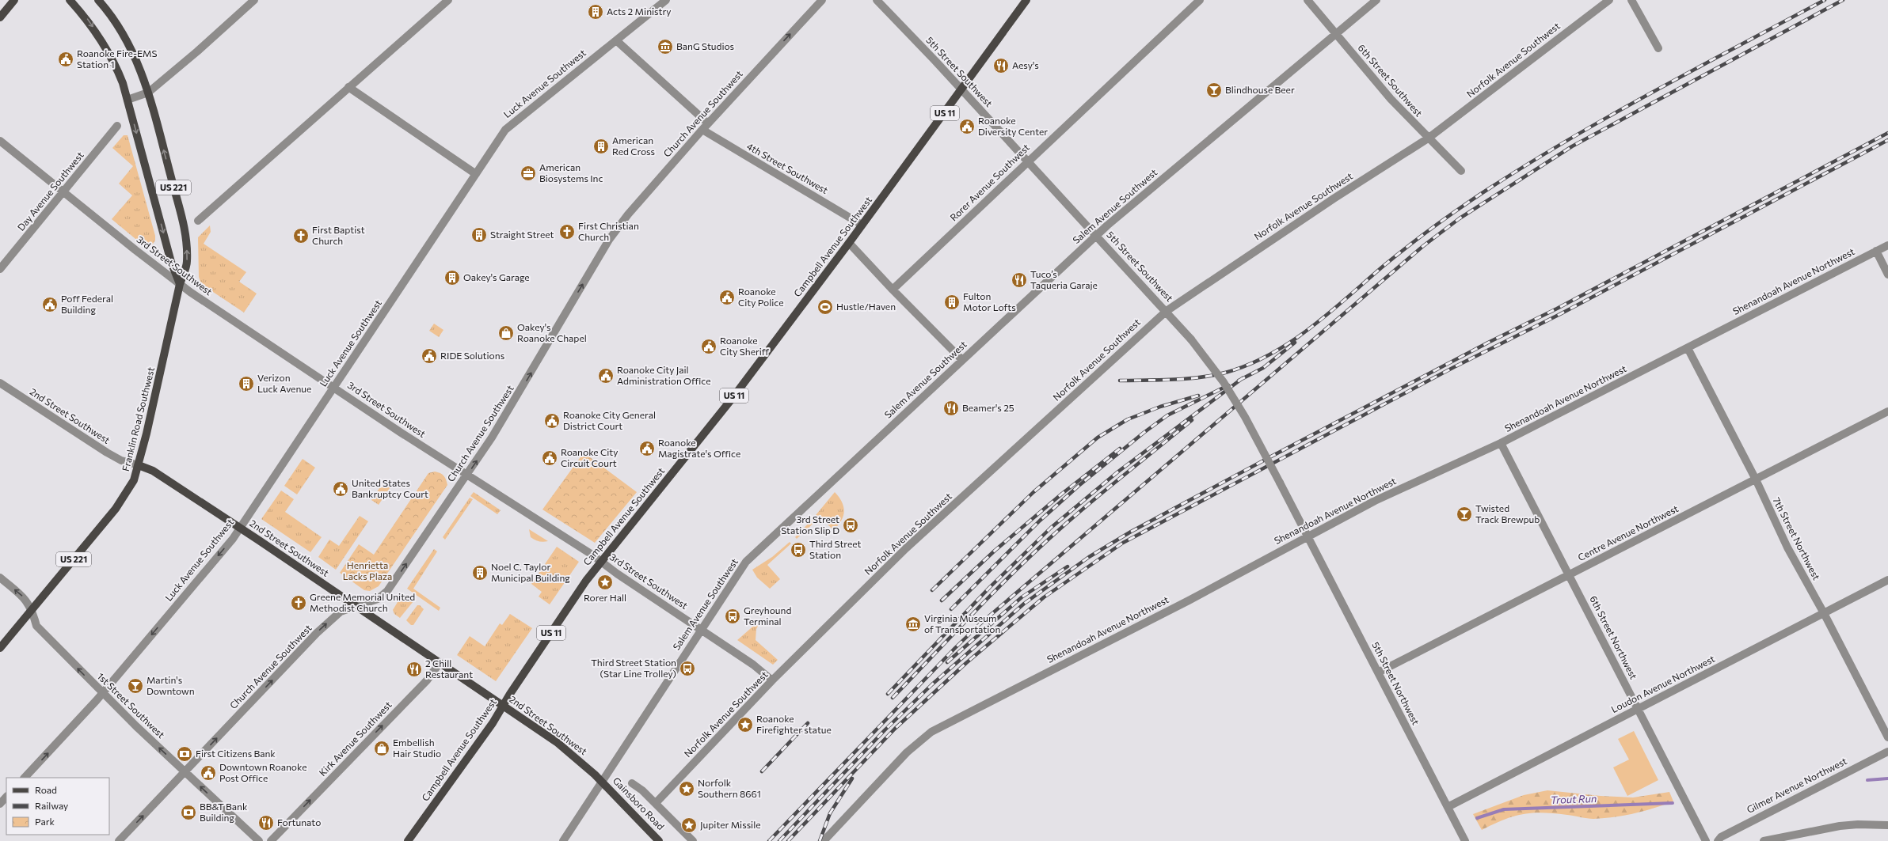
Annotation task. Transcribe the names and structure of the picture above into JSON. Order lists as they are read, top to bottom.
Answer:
{
  "streets": {
    "main road": [
      "US 11",
      "US 221",
      "Campbell Avenue Southwest",
      "2nd Street Southwest",
      "Franklin Road Southwest",
      "Gainsboro Road"
    ],
    "street": [
      "Norfolk Avenue Southwest",
      "5th Street Southwest",
      "6th Street Southwest",
      "Luck Avenue Southwest",
      "Church Avenue Southwest",
      "4th Street Southwest",
      "Rorer Avenue Southwest",
      "Day Avenue Southwest",
      "Salem Avenue Southwest",
      "3rd Street Southwest",
      "Shenandoah Avenue Northwest",
      "Centre Avenue Northwest",
      "7th Street Northwest",
      "6th Street Northwest",
      "5th Street Northwest",
      "Loudon Avenue Northwest",
      "1st Street Southwest",
      "Kirk Avenue Southwest",
      "Gilmer Avenue Northwest"
    ]
  },
  "crossings": [
    ["Norfolk Avenue Southwest", "5th Street Southwest"],
    ["Norfolk Avenue Southwest", "6th Street Southwest"],
    ["Norfolk Avenue Southwest", "3rd Street Southwest"],
    ["5th Street Southwest", "Rorer Avenue Southwest"],
    ["5th Street Southwest", "Salem Avenue Southwest"],
    ["5th Street Southwest", "Campbell Avenue Southwest"],
    ["5th Street Southwest", "Shenandoah Avenue Northwest"],
    ["5th Street Southwest", "5th Street Northwest"],
    ["6th Street Southwest", "Salem Avenue Southwest"],
    ["Luck Avenue Southwest", "3rd Street Southwest"],
    ["Luck Avenue Southwest", "2nd Street Southwest"],
    ["Luck Avenue Southwest", "1st Street Southwest"],
    ["Church Avenue Southwest", "4th Street Southwest"],
    ["Church Avenue Southwest", "3rd Street Southwest"],
    ["Church Avenue Southwest", "2nd Street Southwest"],
    ["Church Avenue Southwest", "1st Street Southwest"],
    ["4th Street Southwest", "Campbell Avenue Southwest"],
    ["Day Avenue Southwest", "3rd Street Southwest"],
    ["Salem Avenue Southwest", "3rd Street Southwest"],
    ["Salem Avenue Southwest", "2nd Street Southwest"],
    ["Salem Avenue Southwest", "Gainsboro Road"],
    ["Campbell Avenue Southwest", "3rd Street Southwest"],
    ["Campbell Avenue Southwest", "2nd Street Southwest"],
    ["3rd Street Southwest", "Franklin Road Southwest"],
    ["Shenandoah Avenue Northwest", "7th Street Northwest"],
    ["Shenandoah Avenue Northwest", "6th Street Northwest"],
    ["Shenandoah Avenue Northwest", "5th Street Northwest"],
    ["2nd Street Southwest", "Franklin Road Southwest"],
    ["2nd Street Southwest", "Kirk Avenue Southwest"],
    ["2nd Street Southwest", "Gainsboro Road"],
    ["Franklin Road Southwest", "1st Street Southwest"],
    ["Centre Avenue Northwest", "7th Street Northwest"],
    ["Centre Avenue Northwest", "6th Street Northwest"],
    ["Centre Avenue Northwest", "5th Street Northwest"],
    ["7th Street Northwest", "Loudon Avenue Northwest"],
    ["6th Street Northwest", "Loudon Avenue Northwest"],
    ["5th Street Northwest", "Loudon Avenue Northwest"]
  ],
  "one_way": ["Church Avenue Southwest", "1st Street Southwest", "Kirk Avenue Southwest"],
  "water": ["Trout Run"],
  "parks": ["Henrietta Lacks Plaza"],
  "places": {
    "building": [
      "Acts 2 Ministry",
      "American Red Cross",
      "Straight Street",
      "Oakey's Garage",
      "Fulton Motor Lofts",
      "Verizon Luck Avenue",
      "Noel C. Taylor Municipal Building"
    ],
    "museum": ["BanG Studios", "Virginia Museum of Transportation"],
    "public building": [
      "Roanoke Fire-EMS Station 1",
      "Roanoke Diversity Center",
      "Roanoke City Police",
      "Poff Federal Building",
      "Roanoke City Sheriff",
      "RIDE Solutions",
      "Roanoke City Jail Administration Office",
      "Roanoke City General District Court",
      "Roanoke Magistrate's Office",
      "Roanoke City Circuit Court",
      "United States Bankruptcy Court",
      "Downtown Roanoke Post Office"
    ],
    "restaurant": [
      "Aesy's",
      "Tuco’s Taqueria Garaje",
      "Beamer's 25",
      "2 Chill Restaurant",
      "Fortunato"
    ],
    "bar": ["Blindhouse Beer", "Twisted Track Brewpub", "Martin's Downtown"],
    "office": ["American Biosystems Inc"],
    "church": ["First Christian Church", "First Baptist Church", "Greene Memorial United Methodist Church"],
    "sports": ["Hustle/Haven"],
    "shop": ["Oakey's Roanoke Chapel", "Embellish Hair Studio"],
    "bus stop": [
      "3rd Street Station Slip D",
      "Third Street Station",
      "Greyhound Terminal",
      "Third Street Station (Star Line Trolley)"
    ],
    "place": [
      "Rorer Hall",
      "Roanoke Firefighter statue",
      "Norfolk Southern 8661",
      "Jupiter Missile"
    ],
    "bank": ["First Citizens Bank", "BB&T Bank Building"]
  },
  "legend": ["Road", "Railway", "Park"]
}
